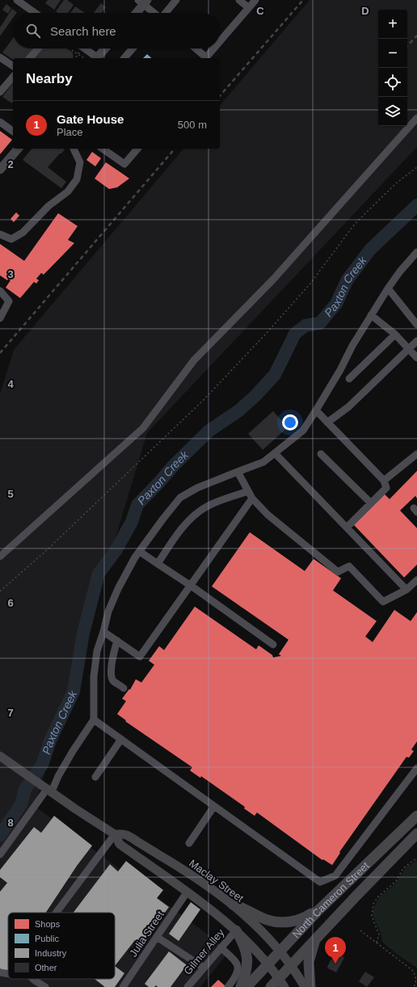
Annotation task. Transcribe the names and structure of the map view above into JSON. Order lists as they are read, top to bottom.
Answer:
{
  "streets": {
    "highway": ["North Cameron Street"],
    "main road": ["Maclay Street"],
    "street": ["Julia Street", "Gilmer Alley"]
  },
  "crossings": [
    ["Maclay Street", "North Cameron Street"],
    ["Maclay Street", "Julia Street"],
    ["Maclay Street", "Gilmer Alley"]
  ],
  "water": ["Paxton Creek"],
  "legend": [
    "Shops",
    "Public",
    "Industry",
    "Other"
  ],
  "page": {
    "map_buttons": ["+", "−"],
    "search": "Search here",
    "heading": "Nearby",
    "list": [
      {
        "mark": "1",
        "name": "Gate House",
        "note": "Place",
        "value": "500 m"
      }
    ],
    "pins": "1"
  },
  "grid": {
    "columns": ["C", "D"],
    "rows": [
      "2",
      "3",
      "4",
      "5",
      "6",
      "7",
      "8"
    ]
  }
}
